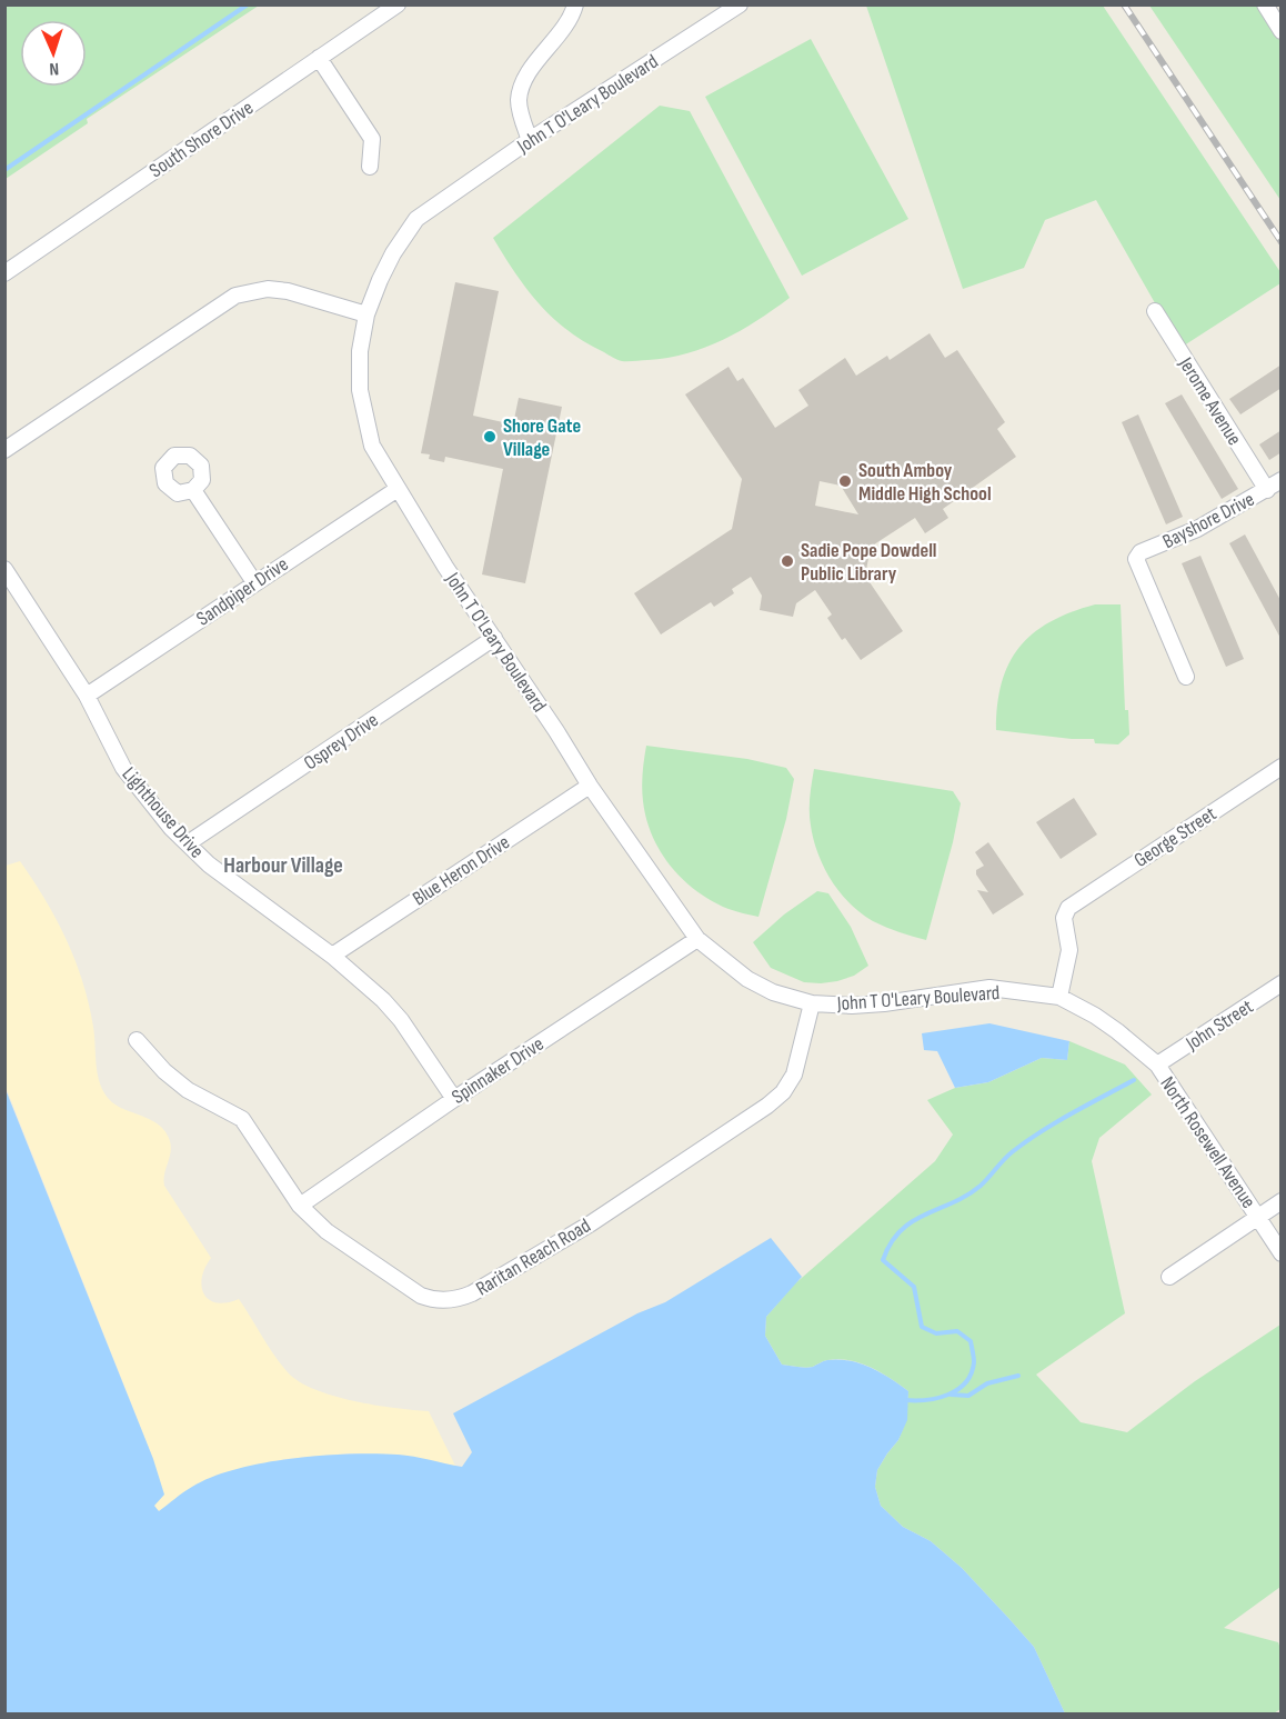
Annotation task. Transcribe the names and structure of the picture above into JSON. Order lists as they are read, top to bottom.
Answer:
{
  "streets": {
    "street": [
      "John T O'Leary Boulevard",
      "South Shore Drive",
      "Jerome Avenue",
      "Bayshore Drive",
      "Sandpiper Drive",
      "Osprey Drive",
      "Lighthouse Drive",
      "George Street",
      "Blue Heron Drive",
      "John Street",
      "Spinnaker Drive",
      "North Rosewell Avenue",
      "Raritan Reach Road"
    ]
  },
  "crossings": [
    ["John T O'Leary Boulevard", "Sandpiper Drive"],
    ["John T O'Leary Boulevard", "Osprey Drive"],
    ["John T O'Leary Boulevard", "George Street"],
    ["John T O'Leary Boulevard", "Blue Heron Drive"],
    ["John T O'Leary Boulevard", "John Street"],
    ["John T O'Leary Boulevard", "Spinnaker Drive"],
    ["John T O'Leary Boulevard", "North Rosewell Avenue"],
    ["John T O'Leary Boulevard", "Raritan Reach Road"],
    ["Jerome Avenue", "Bayshore Drive"],
    ["Sandpiper Drive", "Lighthouse Drive"],
    ["Osprey Drive", "Lighthouse Drive"],
    ["Lighthouse Drive", "Blue Heron Drive"],
    ["Lighthouse Drive", "Spinnaker Drive"],
    ["John Street", "North Rosewell Avenue"],
    ["Spinnaker Drive", "Raritan Reach Road"]
  ],
  "districts": ["Harbour Village"],
  "places": ["Shore Gate Village", "South Amboy Middle High School", "Sadie Pope Dowdell Public Library"],
  "north": "bottom"
}
